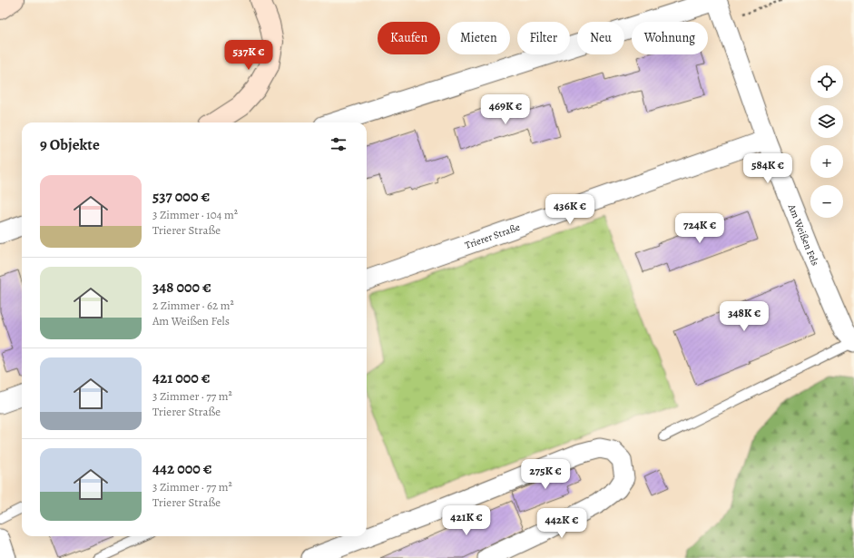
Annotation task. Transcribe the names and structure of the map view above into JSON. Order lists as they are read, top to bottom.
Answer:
{
  "streets": {
    "street": ["Am Weißen Fels", "Trierer Straße"]
  },
  "crossings": [
    ["Am Weißen Fels", "Trierer Straße"]
  ],
  "page": {
    "chip": [
      "Kaufen",
      "Mieten",
      "Filter",
      "Neu",
      "Wohnung"
    ],
    "price": [
      "537K €",
      "469K €",
      "584K €",
      "436K €",
      "724K €",
      "348K €",
      "275K €",
      "421K €",
      "442K €"
    ],
    "map_buttons": ["+", "−"],
    "heading": "9 Objekte",
    "list": [
      {
        "name": "537 000 €",
        "note": "3 Zimmer · 104 m² · Trierer Straße"
      },
      {
        "name": "348 000 €",
        "note": "2 Zimmer · 62 m² · Am Weißen Fels"
      },
      {
        "name": "421 000 €",
        "note": "3 Zimmer · 77 m² · Trierer Straße"
      },
      {
        "name": "442 000 €",
        "note": "3 Zimmer · 77 m² · Trierer Straße"
      }
    ]
  }
}
